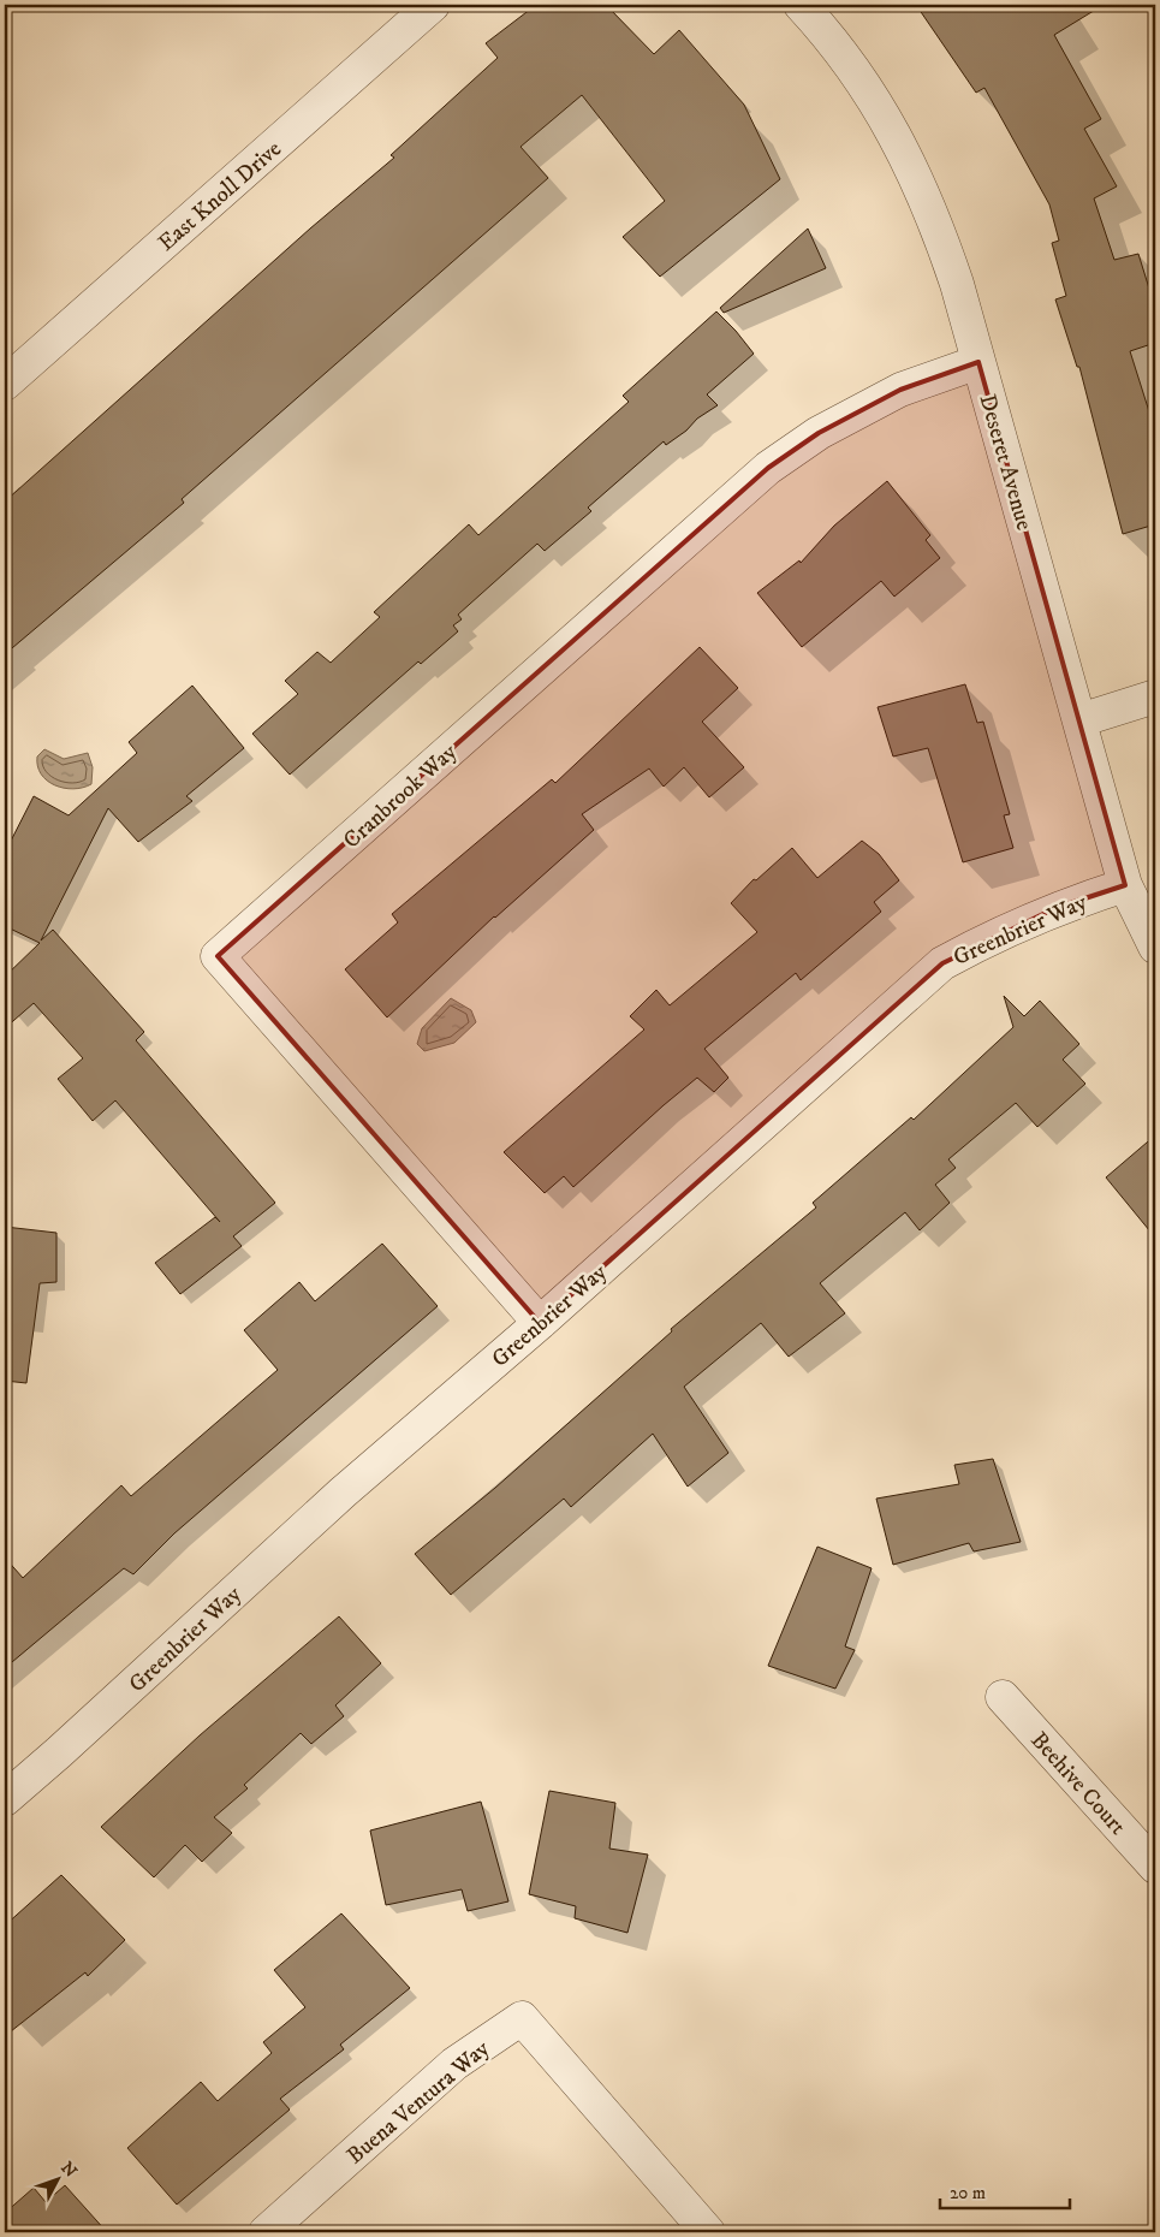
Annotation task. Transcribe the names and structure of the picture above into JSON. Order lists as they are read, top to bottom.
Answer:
{
  "streets": {
    "street": [
      "East Knoll Drive",
      "Deseret Avenue",
      "Cranbrook Way",
      "Greenbrier Way",
      "Beehive Court",
      "Buena Ventura Way"
    ]
  },
  "crossings": [
    ["Deseret Avenue", "Cranbrook Way"],
    ["Deseret Avenue", "Greenbrier Way"],
    ["Cranbrook Way", "Greenbrier Way"]
  ],
  "scale_bar": "20 m",
  "north": "top right"
}
